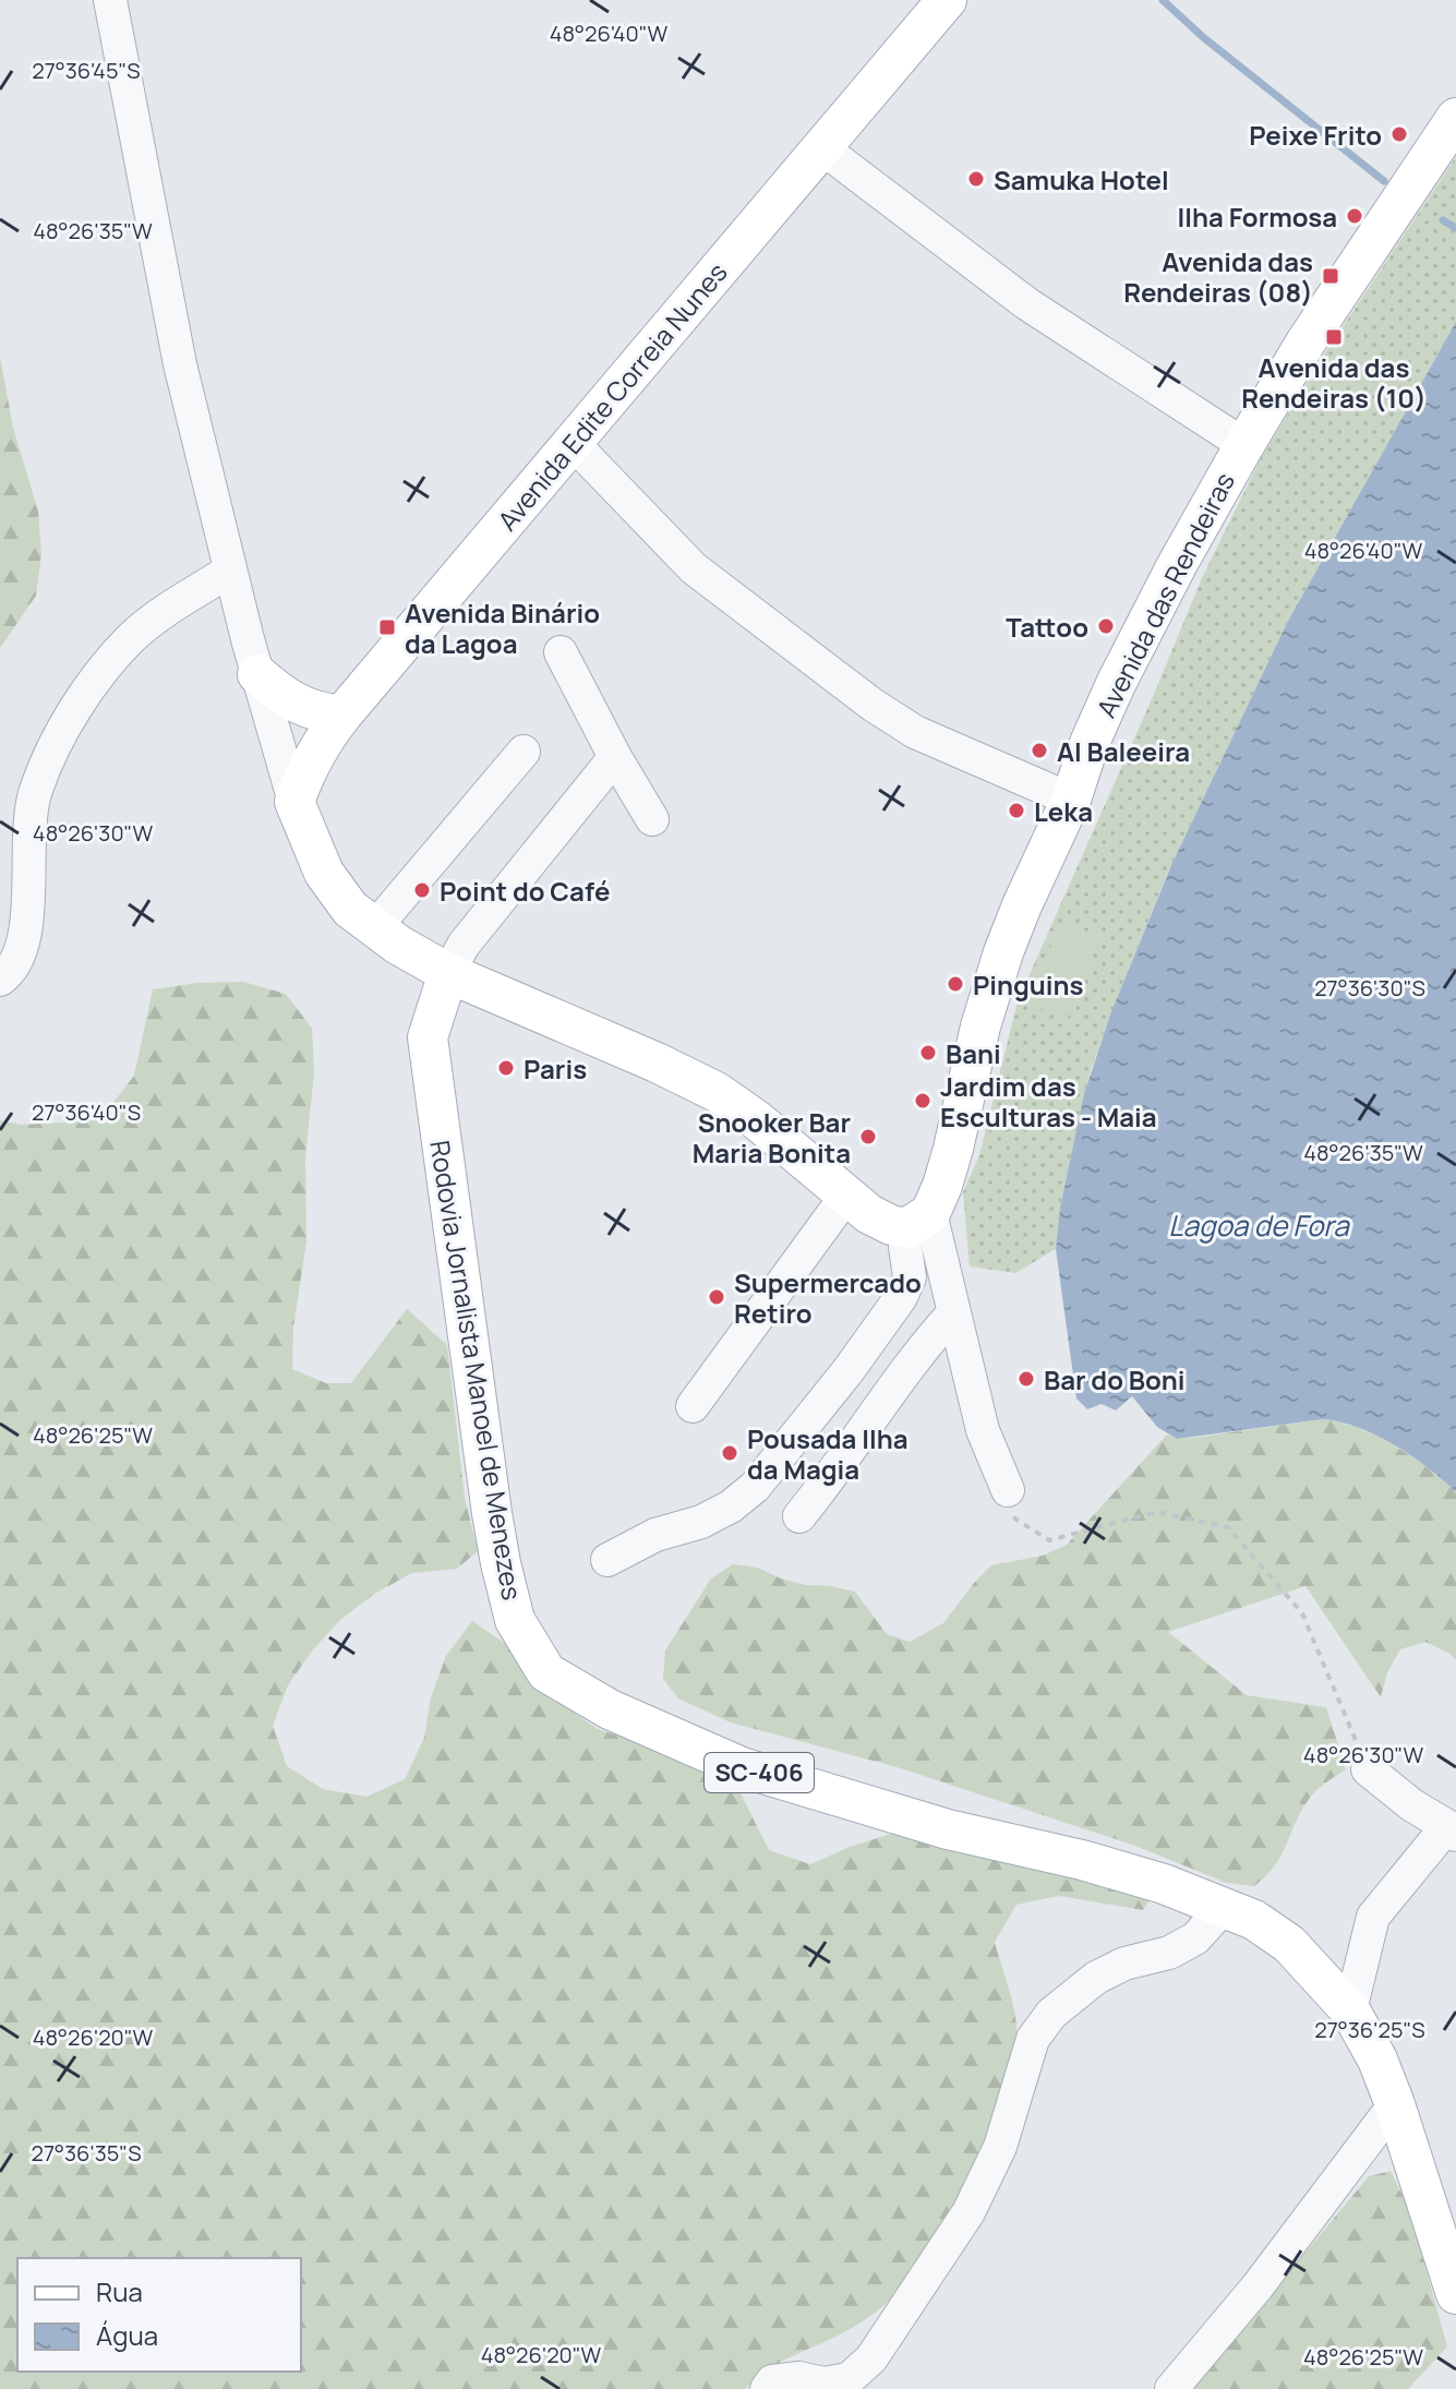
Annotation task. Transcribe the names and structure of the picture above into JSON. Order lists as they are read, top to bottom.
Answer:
{
  "streets": {
    "main road": [
      "Avenida Edite Correia Nunes",
      "Avenida das Rendeiras",
      "Rodovia Jornalista Manoel de Menezes",
      "SC-406"
    ]
  },
  "water": ["Lagoa de Fora"],
  "places": {
    "other": [
      "Peixe Frito",
      "Samuka Hotel",
      "Ilha Formosa",
      "Tattoo",
      "Al Baleeira",
      "Leka",
      "Point do Café",
      "Pinguins",
      "Bani",
      "Paris",
      "Jardim das Esculturas - Maia",
      "Snooker Bar Maria Bonita",
      "Supermercado Retiro",
      "Bar do Boni",
      "Pousada Ilha da Magia"
    ],
    "transit": ["Avenida das Rendeiras (08)", "Avenida das Rendeiras (10)", "Avenida Binário da Lagoa"]
  },
  "legend": ["Rua", "Água"],
  "coordinates": [
    "48°26'40\"W",
    "27°36'45\"S",
    "48°26'35\"W",
    "48°26'30\"W",
    "27°36'30\"S",
    "27°36'40\"S",
    "48°26'25\"W",
    "27°36'25\"S",
    "48°26'20\"W",
    "27°36'35\"S"
  ]
}
